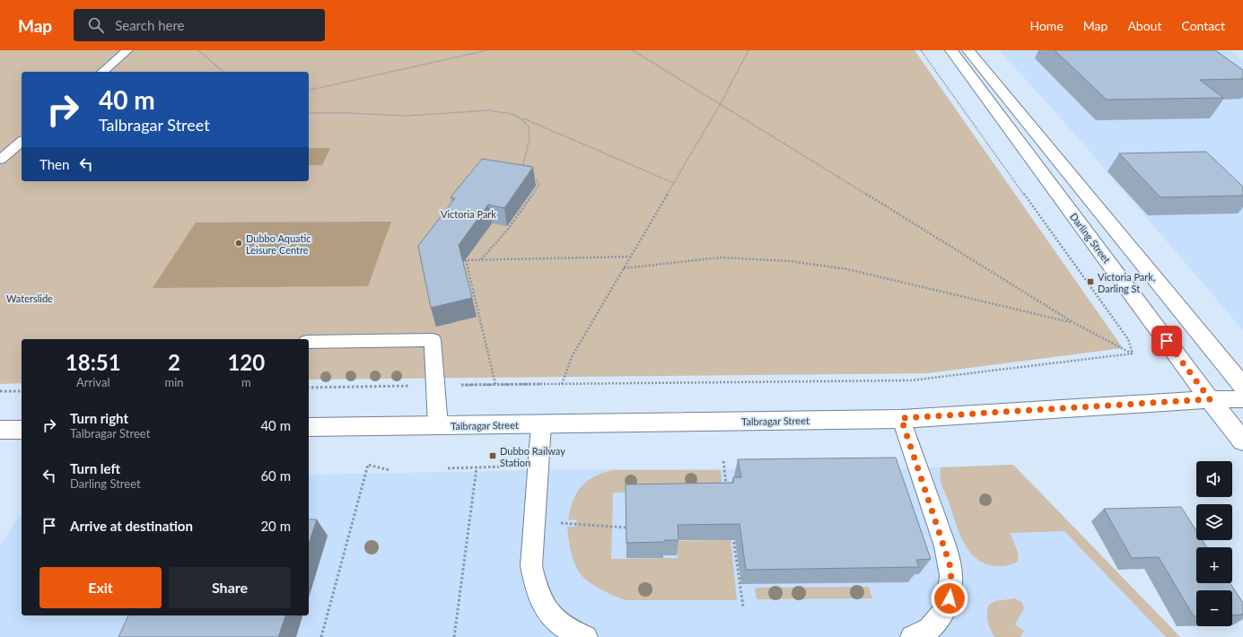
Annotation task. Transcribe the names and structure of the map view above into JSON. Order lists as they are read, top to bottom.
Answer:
{
  "streets": {
    "street": ["Darling Street", "Talbragar Street"]
  },
  "crossings": [
    ["Darling Street", "Talbragar Street"]
  ],
  "parks": ["Victoria Park", "Waterslide"],
  "places": {
    "other": ["Dubbo Aquatic Leisure Centre"],
    "transit": ["Victoria Park, Darling St", "Dubbo Railway Station"]
  },
  "page": {
    "header": "Map",
    "search": "Search here",
    "nav": [
      "Home",
      "Map",
      "About",
      "Contact"
    ],
    "turn": ["40 m", "Talbragar Street"],
    "then": "Then",
    "eta": [
      "18:51",
      "Arrival",
      "2",
      "min",
      "120",
      "m"
    ],
    "list": [
      {
        "name": "Turn right",
        "note": "Talbragar Street",
        "value": "40 m"
      },
      {
        "name": "Turn left",
        "note": "Darling Street",
        "value": "60 m"
      },
      {
        "name": "Arrive at destination",
        "value": "20 m"
      }
    ],
    "map_buttons": ["+", "−"],
    "buttons": ["Exit", "Share"]
  }
}
